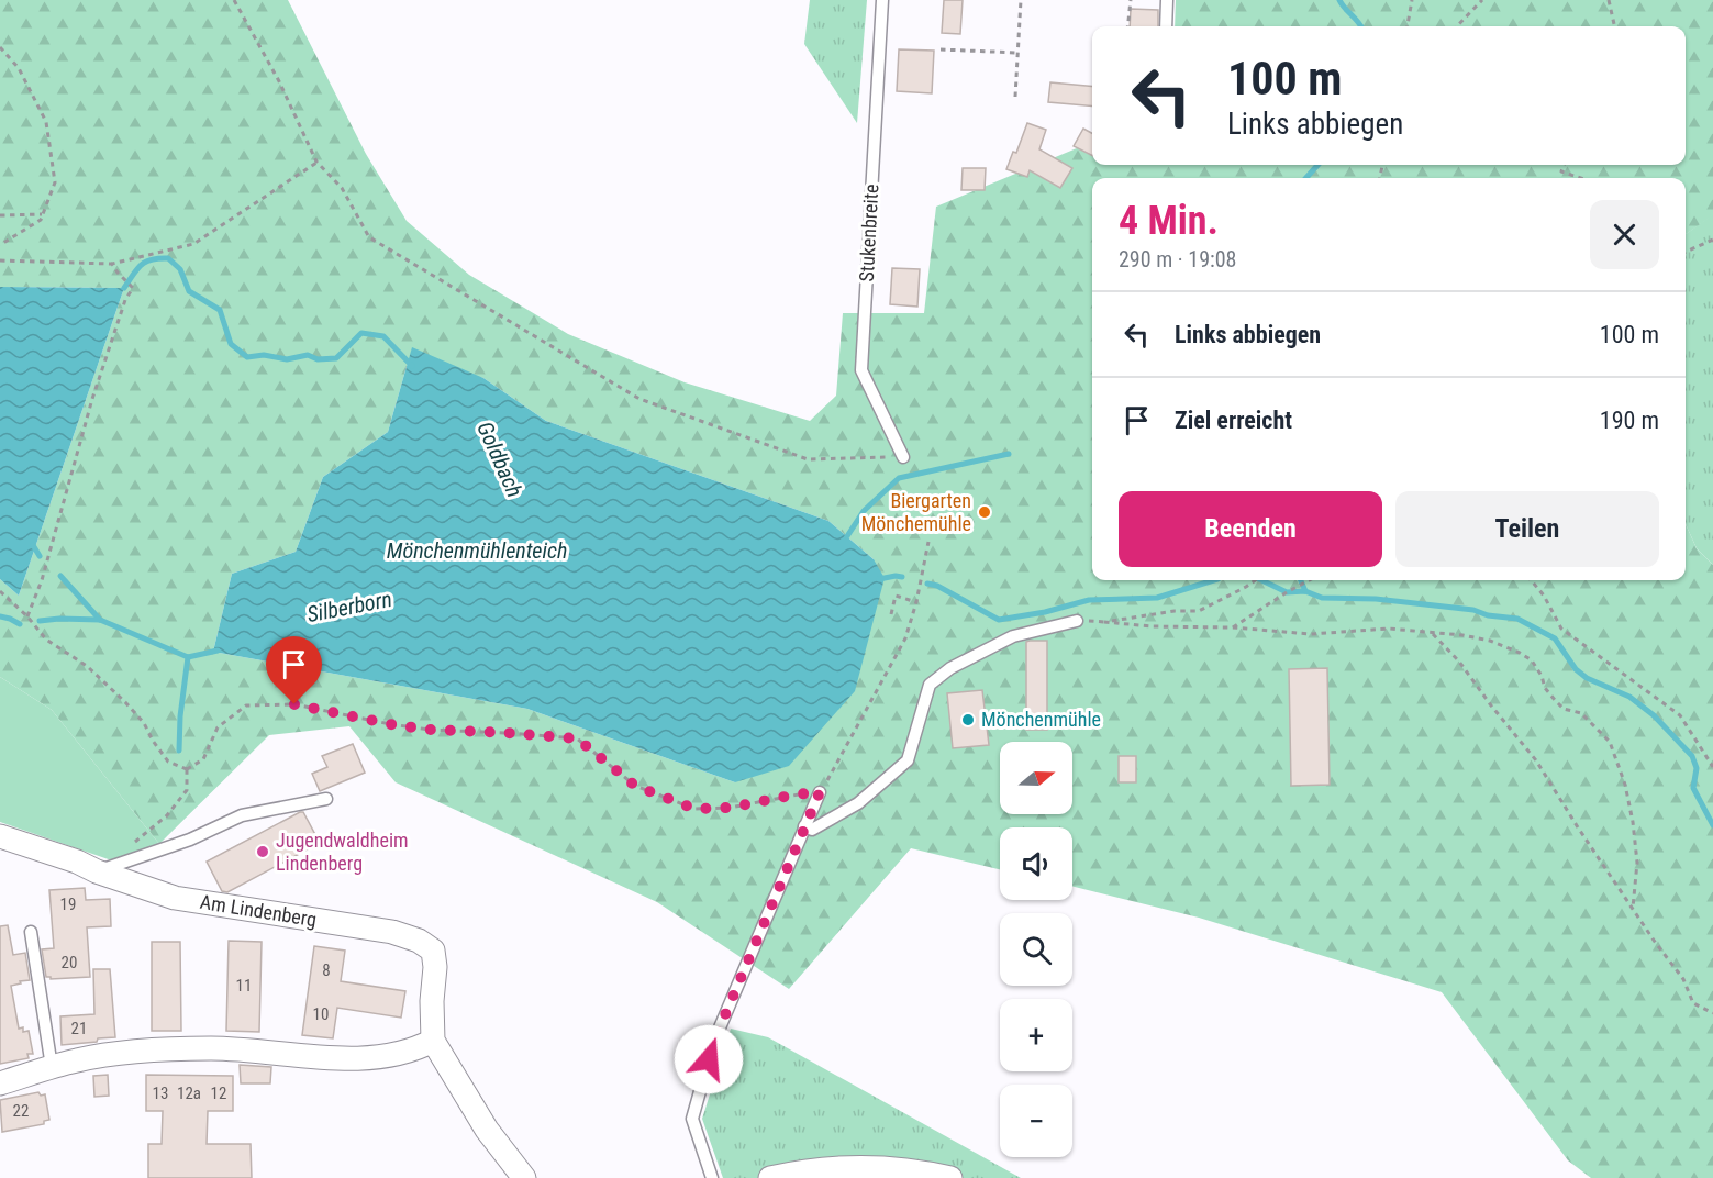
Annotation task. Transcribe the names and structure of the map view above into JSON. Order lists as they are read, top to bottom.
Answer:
{
  "streets": {
    "street": ["Am Lindenberg"],
    "lane": ["Stukenbreite"]
  },
  "water": ["Goldbach", "Mönchenmühlenteich", "Silberborn"],
  "places": ["Biergarten Mönchemühle", "Mönchenmühle", "Jugendwaldheim Lindenberg"],
  "house_numbers": [
    "19",
    "20",
    "8",
    "11",
    "10",
    "21",
    "13",
    "12a",
    "12",
    "22"
  ],
  "north": "right",
  "page": {
    "turn": ["100 m", "Links abbiegen"],
    "heading": ["4 Min.", "290 m · 19:08"],
    "list": [
      {
        "name": "Links abbiegen",
        "value": "100 m"
      },
      {
        "name": "Ziel erreicht",
        "value": "190 m"
      }
    ],
    "buttons": ["Beenden", "Teilen"],
    "map_buttons": ["+", "−"]
  }
}
